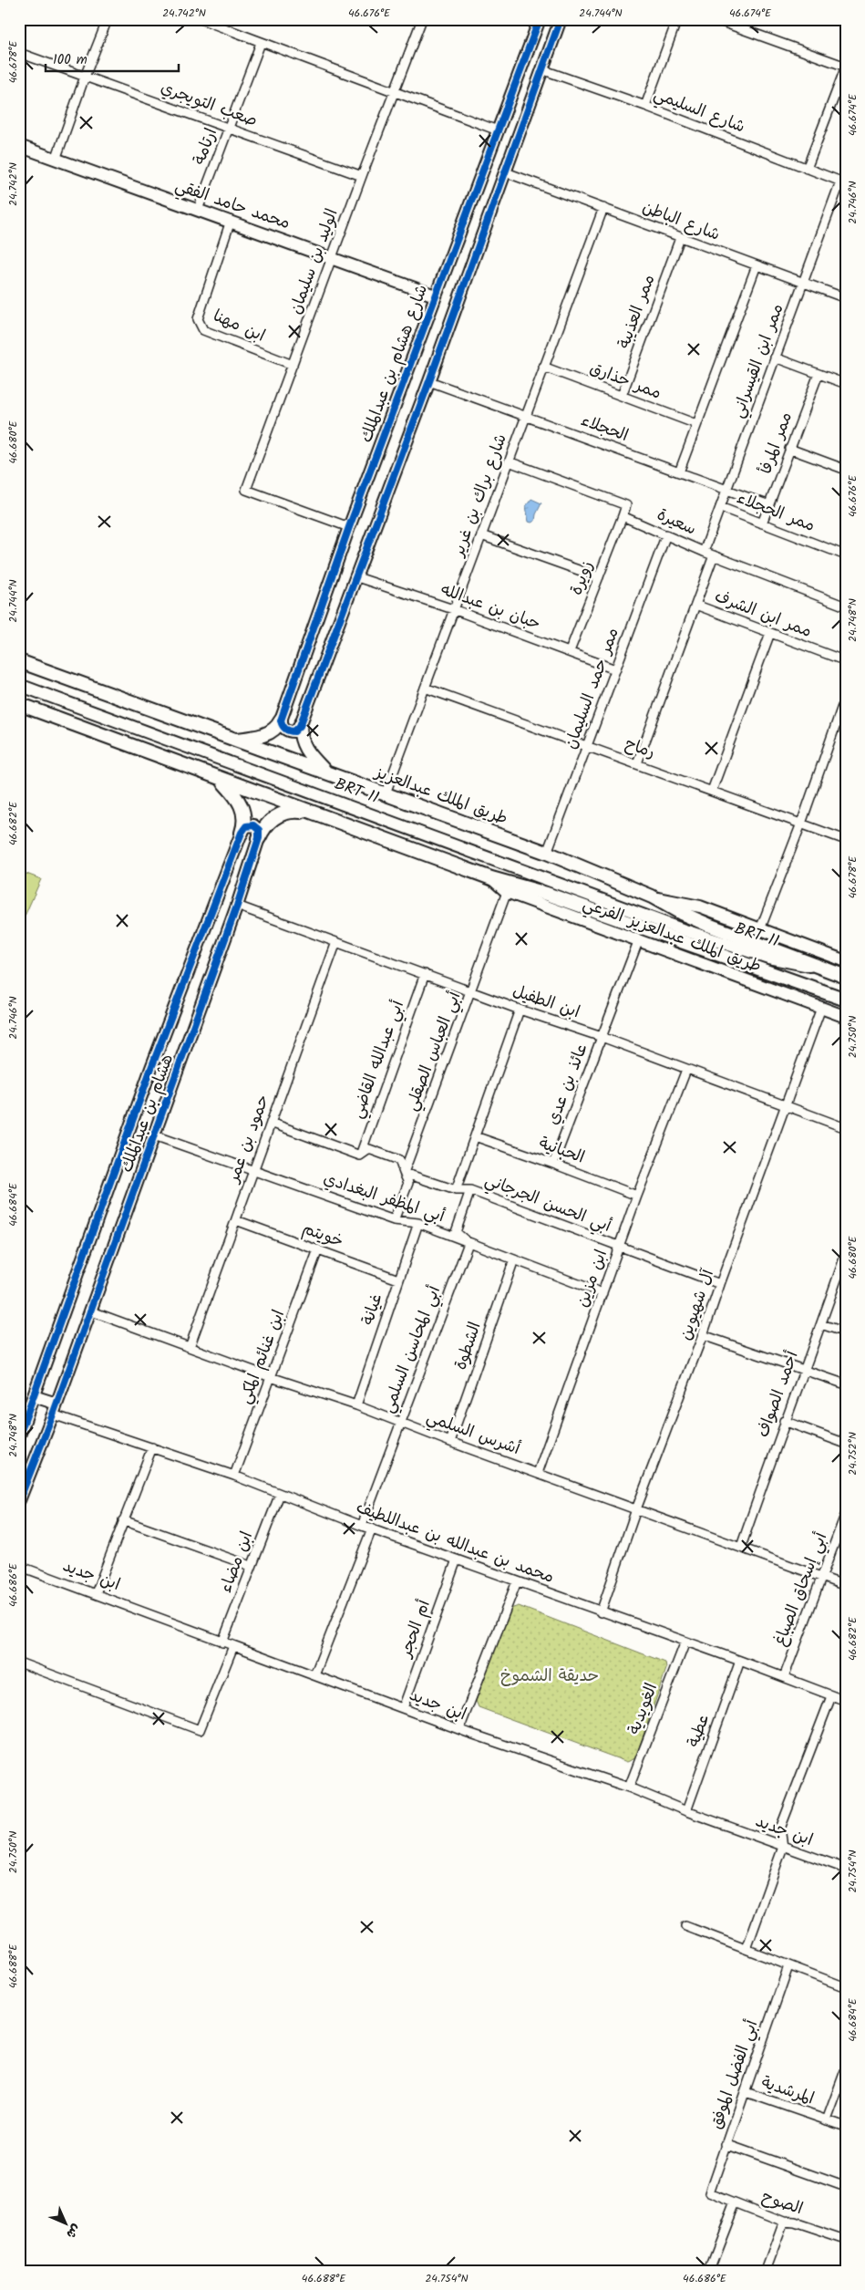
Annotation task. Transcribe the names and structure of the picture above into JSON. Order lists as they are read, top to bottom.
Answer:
{
  "streets": {
    "main road": ["طريق الملك عبدالعزيز"],
    "street": [
      "صعب التويجري",
      "شارع السليمي",
      "ارتامة",
      "محمد حامد الفقي",
      "شارع الباطن",
      "الوليد بن سليمان",
      "ممر العذيبة",
      "ابن مهنا",
      "ممر ابن القيسراني",
      "شارع هشام بن عبدالملك",
      "ممر حذارق",
      "الحجلاء",
      "ممر المرفأ",
      "شارع براك بن غرير",
      "ممر الحجلاء",
      "سعيرة",
      "زويرة",
      "حبان بن عبدالله",
      "ممر ابن الشرف",
      "ممر حمد السليمان",
      "رماح",
      "BRT 11",
      "طريق الملك عبدالعزيز الفرعي",
      "ابن الطفيل",
      "أبي العباس الصقلي",
      "أبي عبدالله القاضي",
      "عائذ بن عدي",
      "هشام بن عبدالملك",
      "حمود بن عمر",
      "الحبانية",
      "أبي المظفر البغدادي",
      "أبي الحسن الجرجاني",
      "خويتم",
      "ابن مزين",
      "آل شهيوين",
      "غيانة",
      "الشطوة",
      "أبي المحاسن السلمي",
      "ابن غنائم المكي",
      "أحمد الصواف",
      "أشرس السلمي",
      "محمد بن عبدالله بن عبداللطيف",
      "ابن مضاء",
      "ابن جديد",
      "أبي إسحاق الصباغ",
      "أم الحجر",
      "الغويدية",
      "عطية",
      "أبي الفضل الموفق",
      "المرشدية",
      "الصوح"
    ]
  },
  "crossings": [
    ["صعب التويجري", "ارتامة"],
    ["صعب التويجري", "الوليد بن سليمان"],
    ["شارع السليمي", "ممر ابن القيسراني"],
    ["ارتامة", "محمد حامد الفقي"],
    ["محمد حامد الفقي", "الوليد بن سليمان"],
    ["محمد حامد الفقي", "ابن مهنا"],
    ["محمد حامد الفقي", "شارع هشام بن عبدالملك"],
    ["شارع الباطن", "ممر العذيبة"],
    ["شارع الباطن", "ممر ابن القيسراني"],
    ["شارع الباطن", "شارع براك بن غرير"],
    ["الوليد بن سليمان", "ابن مهنا"],
    ["الوليد بن سليمان", "شارع هشام بن عبدالملك"],
    ["ممر العذيبة", "ممر حذارق"],
    ["ممر ابن القيسراني", "الحجلاء"],
    ["ممر ابن القيسراني", "ممر الحجلاء"],
    ["ممر ابن القيسراني", "سعيرة"],
    ["ممر حذارق", "شارع براك بن غرير"],
    ["الحجلاء", "ممر المرفأ"],
    ["الحجلاء", "شارع براك بن غرير"],
    ["ممر المرفأ", "ممر الحجلاء"],
    ["شارع براك بن غرير", "حبان بن عبدالله"],
    ["شارع براك بن غرير", "رماح"],
    ["شارع براك بن غرير", "طريق الملك عبدالعزيز"],
    ["سعيرة", "زويرة"],
    ["سعيرة", "ممر حمد السليمان"],
    ["زويرة", "حبان بن عبدالله"],
    ["حبان بن عبدالله", "ممر حمد السليمان"],
    ["ممر حمد السليمان", "رماح"],
    ["ممر حمد السليمان", "طريق الملك عبدالعزيز"],
    ["BRT 11", "طريق الملك عبدالعزيز"],
    ["طريق الملك عبدالعزيز", "طريق الملك عبدالعزيز الفرعي"],
    ["طريق الملك عبدالعزيز الفرعي", "أبي العباس الصقلي"],
    ["طريق الملك عبدالعزيز الفرعي", "عائذ بن عدي"],
    ["طريق الملك عبدالعزيز الفرعي", "آل شهيوين"],
    ["ابن الطفيل", "أبي العباس الصقلي"],
    ["ابن الطفيل", "أبي عبدالله القاضي"],
    ["ابن الطفيل", "عائذ بن عدي"],
    ["ابن الطفيل", "هشام بن عبدالملك"],
    ["ابن الطفيل", "حمود بن عمر"],
    ["ابن الطفيل", "ابن مزين"],
    ["ابن الطفيل", "آل شهيوين"],
    ["أبي العباس الصقلي", "أبي المظفر البغدادي"],
    ["أبي العباس الصقلي", "أبي الحسن الجرجاني"],
    ["عائذ بن عدي", "الحبانية"],
    ["هشام بن عبدالملك", "أبي المظفر البغدادي"],
    ["هشام بن عبدالملك", "أشرس السلمي"],
    ["هشام بن عبدالملك", "محمد بن عبدالله بن عبداللطيف"],
    ["حمود بن عمر", "أبي المظفر البغدادي"],
    ["حمود بن عمر", "خويتم"],
    ["حمود بن عمر", "أشرس السلمي"],
    ["الحبانية", "ابن مزين"],
    ["أبي المظفر البغدادي", "ابن مزين"],
    ["أبي المظفر البغدادي", "غيانة"],
    ["أبي المظفر البغدادي", "الشطوة"],
    ["أبي المظفر البغدادي", "أبي المحاسن السلمي"],
    ["أبي الحسن الجرجاني", "ابن مزين"],
    ["أبي الحسن الجرجاني", "آل شهيوين"],
    ["خويتم", "غيانة"],
    ["خويتم", "ابن غنائم المكي"],
    ["ابن مزين", "أشرس السلمي"],
    ["آل شهيوين", "أشرس السلمي"],
    ["آل شهيوين", "محمد بن عبدالله بن عبداللطيف"],
    ["غيانة", "أشرس السلمي"],
    ["الشطوة", "أشرس السلمي"],
    ["أبي المحاسن السلمي", "أشرس السلمي"],
    ["أبي المحاسن السلمي", "محمد بن عبدالله بن عبداللطيف"],
    ["ابن غنائم المكي", "أشرس السلمي"],
    ["ابن غنائم المكي", "محمد بن عبدالله بن عبداللطيف"],
    ["أحمد الصواف", "أشرس السلمي"],
    ["أشرس السلمي", "أبي إسحاق الصباغ"],
    ["محمد بن عبدالله بن عبداللطيف", "ابن مضاء"],
    ["محمد بن عبدالله بن عبداللطيف", "أبي إسحاق الصباغ"],
    ["محمد بن عبدالله بن عبداللطيف", "أم الحجر"],
    ["محمد بن عبدالله بن عبداللطيف", "الغويدية"],
    ["محمد بن عبدالله بن عبداللطيف", "عطية"],
    ["ابن مضاء", "ابن جديد"],
    ["ابن جديد", "أم الحجر"],
    ["ابن جديد", "الغويدية"],
    ["ابن جديد", "عطية"],
    ["أبي الفضل الموفق", "المرشدية"],
    ["أبي الفضل الموفق", "الصوح"]
  ],
  "parks": ["حديقة الشموخ"],
  "scale_bar": "100 m",
  "north": "bottom right",
  "coordinates": [
    "24.742°N",
    "46.676°E",
    "24.744°N",
    "46.674°E",
    "46.678°E",
    "24.746°N",
    "46.680°E",
    "24.748°N",
    "46.682°E",
    "24.750°N",
    "46.684°E",
    "24.752°N",
    "46.686°E",
    "24.754°N",
    "46.688°E"
  ]
}
